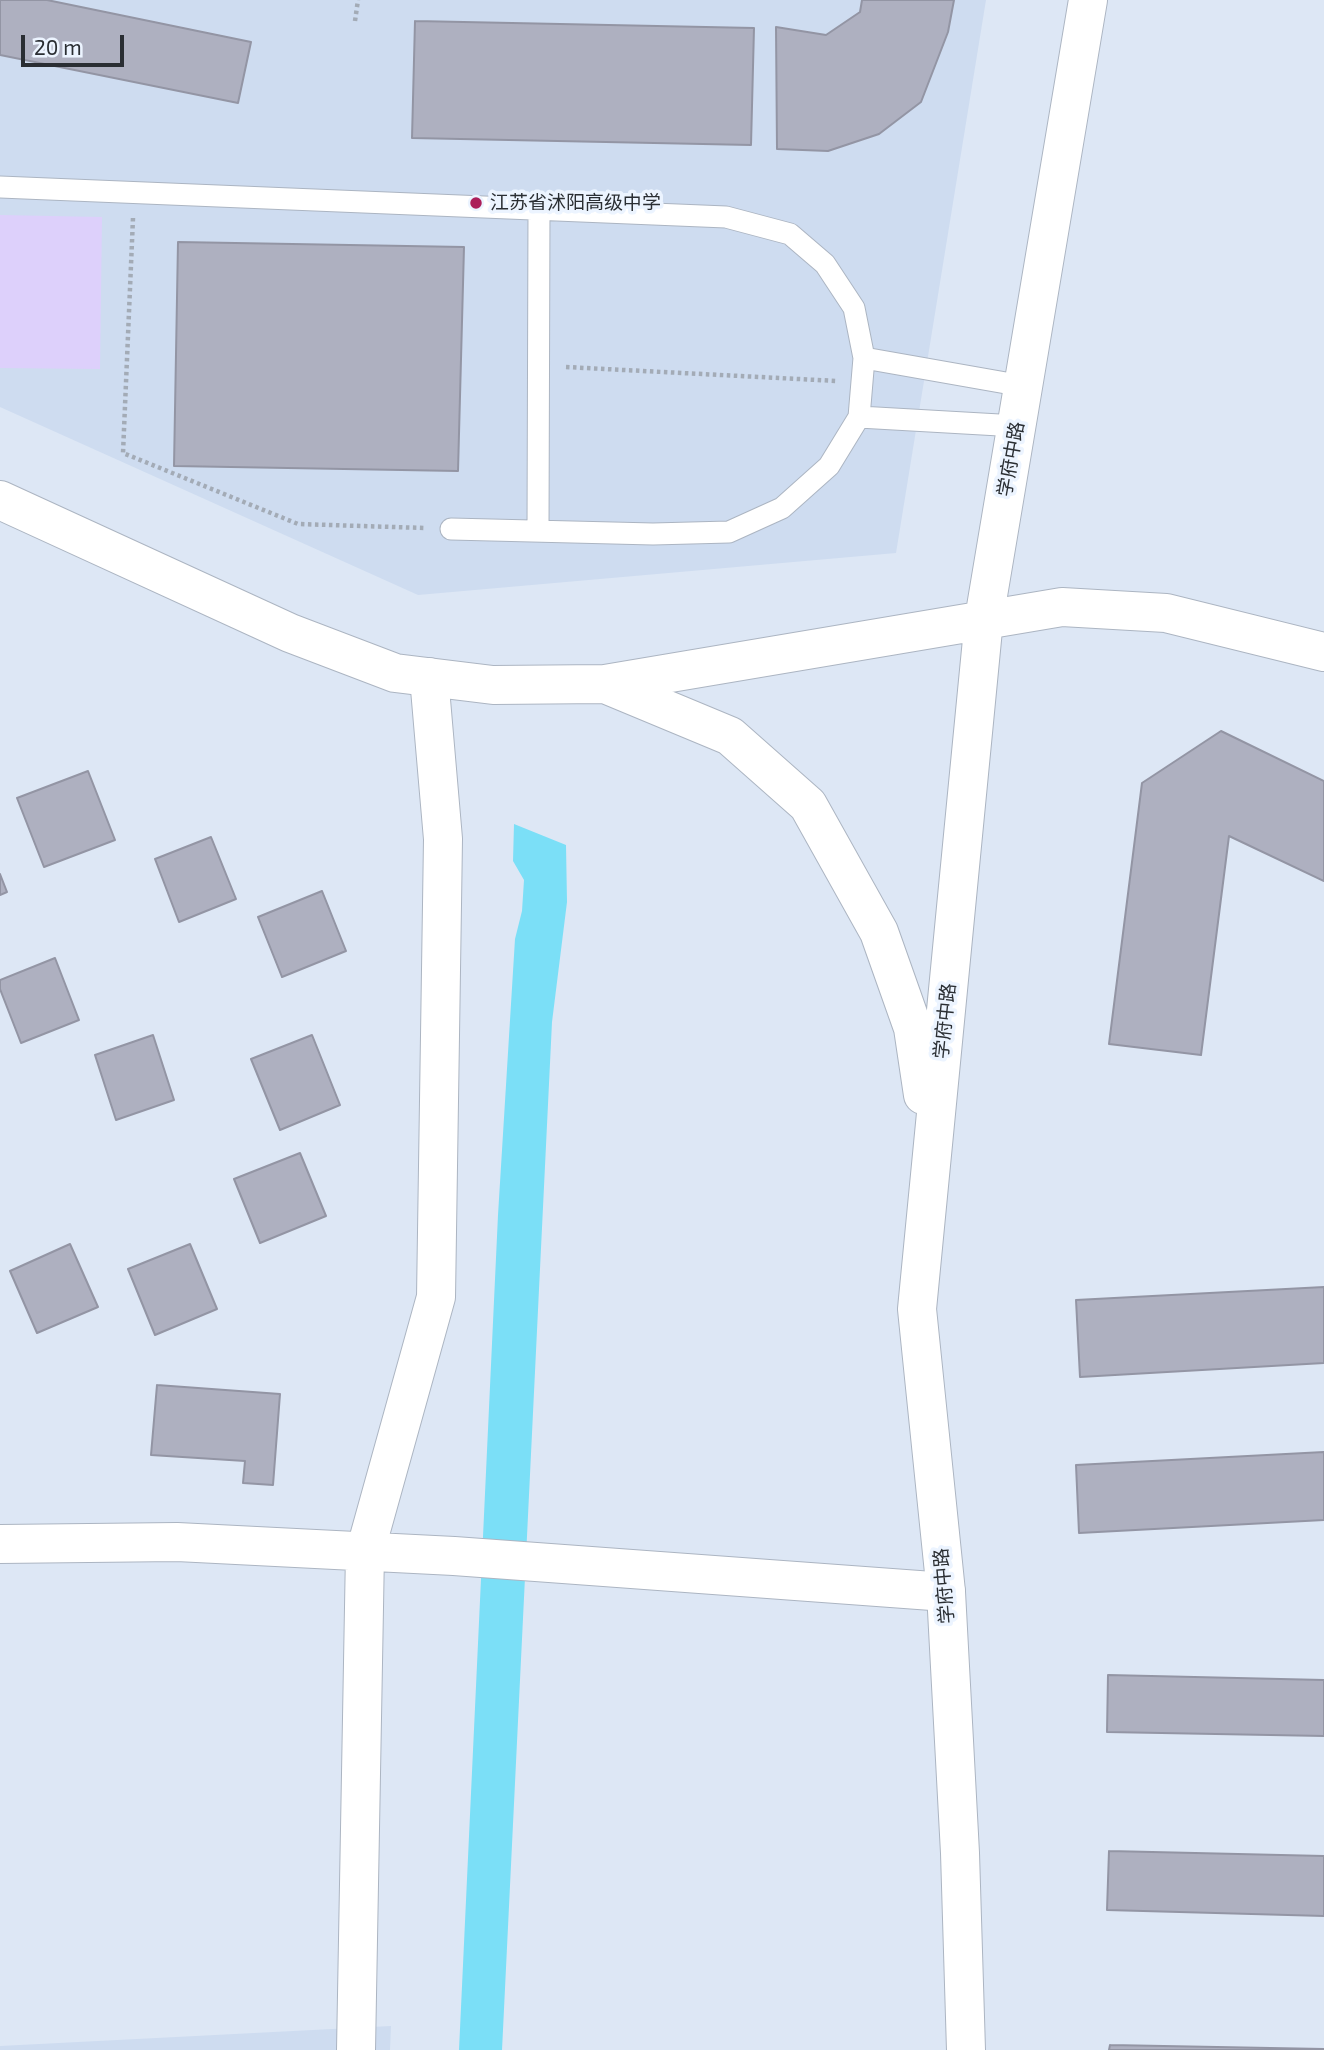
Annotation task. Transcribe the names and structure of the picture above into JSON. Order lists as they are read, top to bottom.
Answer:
{
  "streets": {
    "street": ["学府中路"]
  },
  "places": ["江苏省沭阳高级中学"],
  "scale_bar": "20 m"
}
